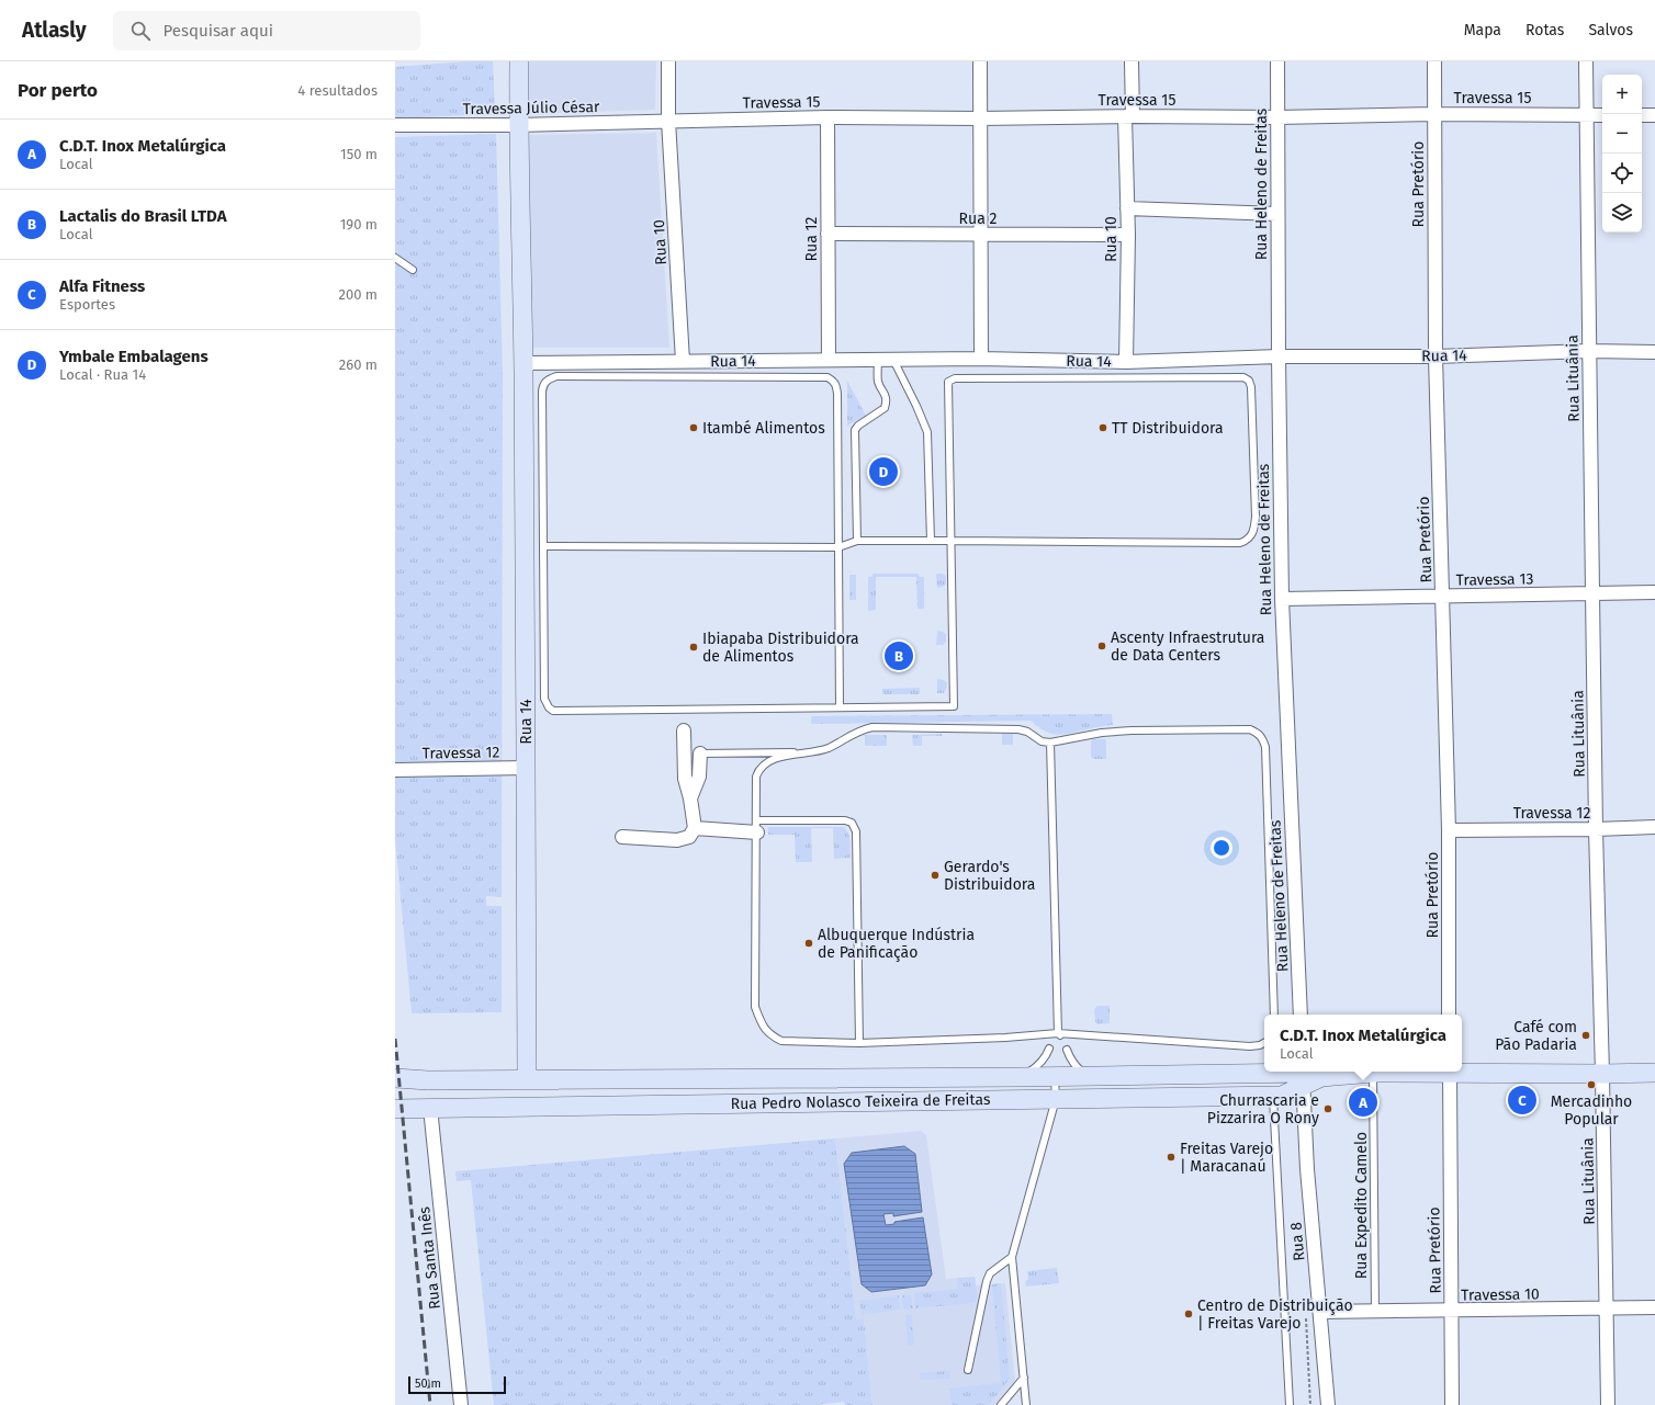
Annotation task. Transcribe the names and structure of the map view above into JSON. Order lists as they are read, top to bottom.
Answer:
{
  "streets": {
    "main road": ["Rua 14", "Rua Pedro Nolasco Teixeira de Freitas"],
    "street": [
      "Travessa 15",
      "Travessa Júlio César",
      "Rua Heleno de Freitas",
      "Rua Pretório",
      "Rua 2",
      "Rua 12",
      "Rua 10",
      "Rua Lituânia",
      "Travessa 13",
      "Travessa 12",
      "Rua 8",
      "Rua Santa Inês",
      "Travessa 10"
    ],
    "lane": ["Rua Expedito Camelo"]
  },
  "crossings": [
    ["Travessa 15", "Travessa Júlio César"],
    ["Travessa 15", "Rua Heleno de Freitas"],
    ["Travessa 15", "Rua Pretório"],
    ["Travessa 15", "Rua 12"],
    ["Travessa 15", "Rua 10"],
    ["Travessa 15", "Rua Lituânia"],
    ["Travessa Júlio César", "Rua 10"],
    ["Travessa Júlio César", "Rua 14"],
    ["Rua Heleno de Freitas", "Rua 14"],
    ["Rua Heleno de Freitas", "Travessa 13"],
    ["Rua Pretório", "Rua 14"],
    ["Rua Pretório", "Travessa 13"],
    ["Rua Pretório", "Travessa 12"],
    ["Rua Pretório", "Travessa 10"],
    ["Rua 2", "Rua 12"],
    ["Rua 2", "Rua 10"],
    ["Rua 12", "Rua 14"],
    ["Rua 10", "Rua 14"],
    ["Rua 14", "Rua Lituânia"],
    ["Rua 14", "Travessa 12"],
    ["Rua 14", "Rua Pedro Nolasco Teixeira de Freitas"],
    ["Rua Lituânia", "Travessa 13"],
    ["Rua Lituânia", "Travessa 12"],
    ["Rua Lituânia", "Rua Pedro Nolasco Teixeira de Freitas"],
    ["Rua Lituânia", "Travessa 10"],
    ["Rua Pedro Nolasco Teixeira de Freitas", "Rua Expedito Camelo"],
    ["Rua Pedro Nolasco Teixeira de Freitas", "Rua 8"],
    ["Rua Pedro Nolasco Teixeira de Freitas", "Rua Santa Inês"],
    ["Rua Expedito Camelo", "Travessa 10"],
    ["Rua 8", "Travessa 10"]
  ],
  "places": [
    "Itambé Alimentos",
    "TT Distribuidora",
    "Ascenty Infraestrutura de Data Centers",
    "Ibiapaba Distribuidora de Alimentos",
    "Gerardo's Distribuidora",
    "Albuquerque Indústria de Panificação",
    "Café com Pão Padaria",
    "Mercadinho Popular",
    "Churrascaria e Pizzarira O Rony",
    "Freitas Varejo | Maracanaú",
    "Centro de Distribuição | Freitas Varejo"
  ],
  "scale_bar": "50 m",
  "page": {
    "header": "Atlasly",
    "search": "Pesquisar aqui",
    "nav": ["Mapa", "Rotas", "Salvos"],
    "heading": ["Por perto", "4 resultados"],
    "map_buttons": ["+", "−"],
    "list": [
      {
        "mark": "A",
        "name": "C.D.T. Inox Metalúrgica",
        "note": "Local",
        "value": "150 m"
      },
      {
        "mark": "B",
        "name": "Lactalis do Brasil LTDA",
        "note": "Local",
        "value": "190 m"
      },
      {
        "mark": "C",
        "name": "Alfa Fitness",
        "note": "Esportes",
        "value": "200 m"
      },
      {
        "mark": "D",
        "name": "Ymbale Embalagens",
        "note": "Local · Rua 14",
        "value": "260 m"
      }
    ],
    "pins": [
      "D",
      "B",
      "C",
      "A"
    ],
    "popup": ["C.D.T. Inox Metalúrgica", "Local"],
    "scale": "50 m"
  }
}
